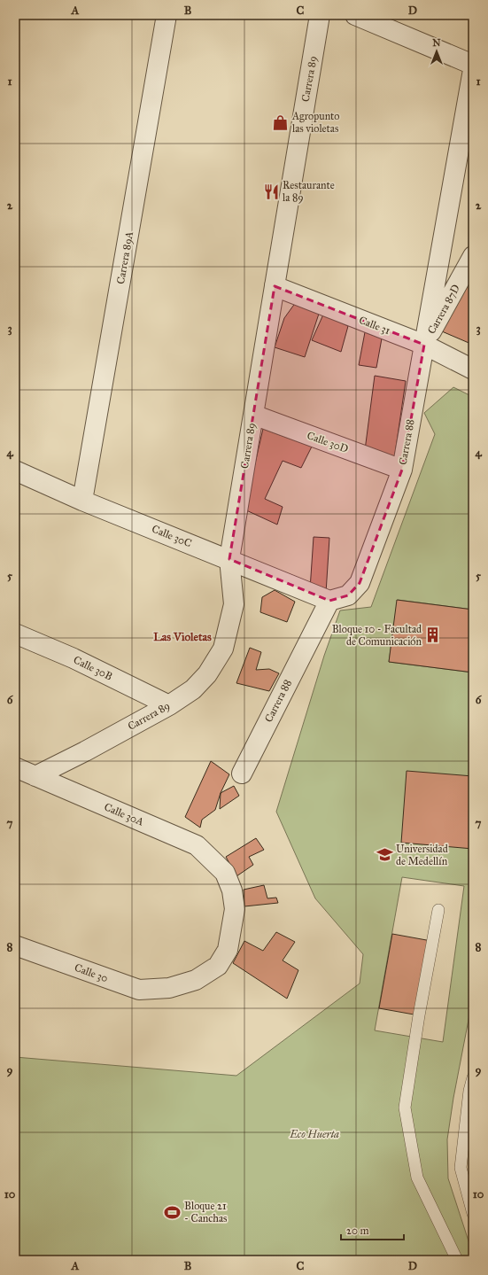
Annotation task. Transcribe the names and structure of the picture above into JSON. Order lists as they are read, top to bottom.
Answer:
{
  "streets": {
    "street": [
      "Carrera 89",
      "Carrera 89A",
      "Carrera 87D",
      "Calle 31",
      "Calle 30D",
      "Carrera 88",
      "Calle 30C",
      "Calle 30B",
      "Calle 30A",
      "Calle 30"
    ]
  },
  "crossings": [
    ["Carrera 89", "Calle 31"],
    ["Carrera 89", "Calle 30D"],
    ["Carrera 89", "Calle 30C"],
    ["Carrera 89", "Calle 30B"],
    ["Carrera 89", "Calle 30A"],
    ["Carrera 89A", "Calle 30C"],
    ["Carrera 87D", "Calle 31"],
    ["Carrera 87D", "Carrera 88"],
    ["Calle 31", "Carrera 88"],
    ["Calle 30D", "Carrera 88"],
    ["Carrera 88", "Calle 30C"],
    ["Calle 30A", "Calle 30"]
  ],
  "districts": ["Las Violetas"],
  "parks": ["Eco Huerta"],
  "places": {
    "shop": ["Agropunto las violetas"],
    "restaurant": ["Restaurante la 89"],
    "building": ["Bloque 10 - Facultad de Comunicación"],
    "school or university": ["Universidad de Medellín"],
    "sports": ["Bloque 21 - Canchas"]
  },
  "scale_bar": "20 m",
  "north": "top",
  "grid": {
    "columns": [
      "A",
      "B",
      "C",
      "D"
    ],
    "rows": [
      "1",
      "2",
      "3",
      "4",
      "5",
      "6",
      "7",
      "8",
      "9",
      "10"
    ]
  }
}
